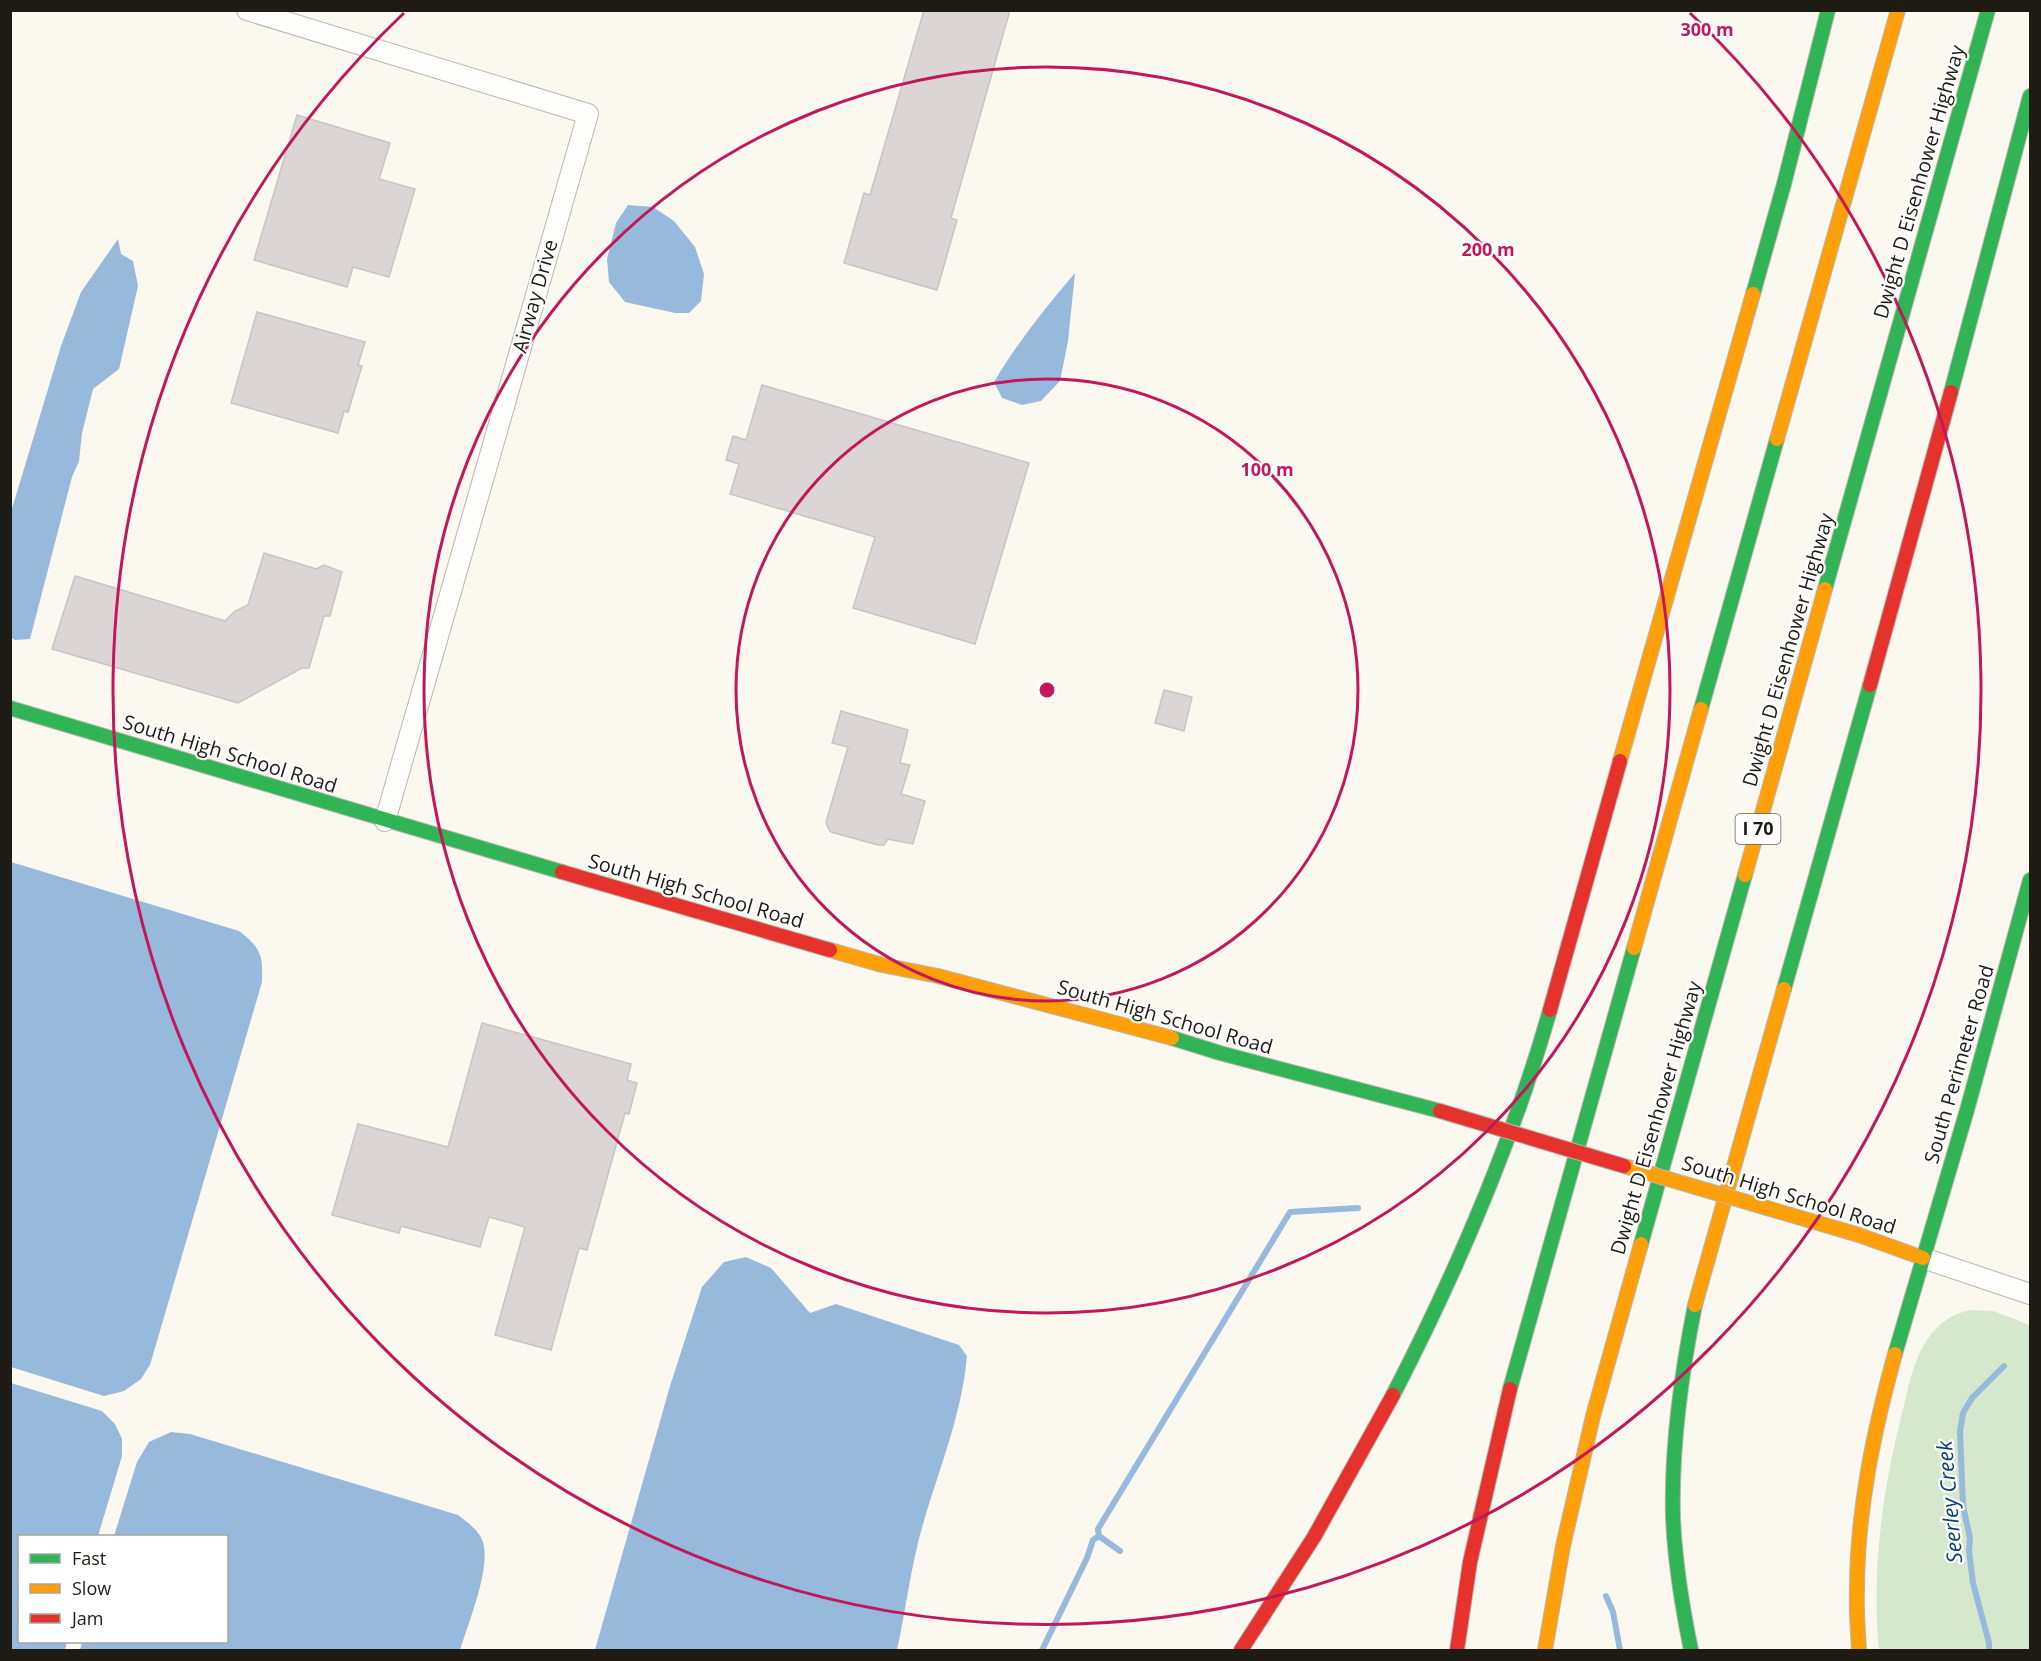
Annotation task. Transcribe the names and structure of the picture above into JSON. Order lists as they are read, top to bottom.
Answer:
{
  "streets": {
    "main road": [
      "Dwight D Eisenhower Highway",
      "South High School Road",
      "I 70",
      "South Perimeter Road"
    ],
    "street": ["Airway Drive"]
  },
  "crossings": [
    ["Airway Drive", "South High School Road"],
    ["South High School Road", "South Perimeter Road"]
  ],
  "water": ["Seerley Creek"],
  "legend": ["Fast", "Slow", "Jam"],
  "rings": ["300 m", "200 m", "100 m"]
}
